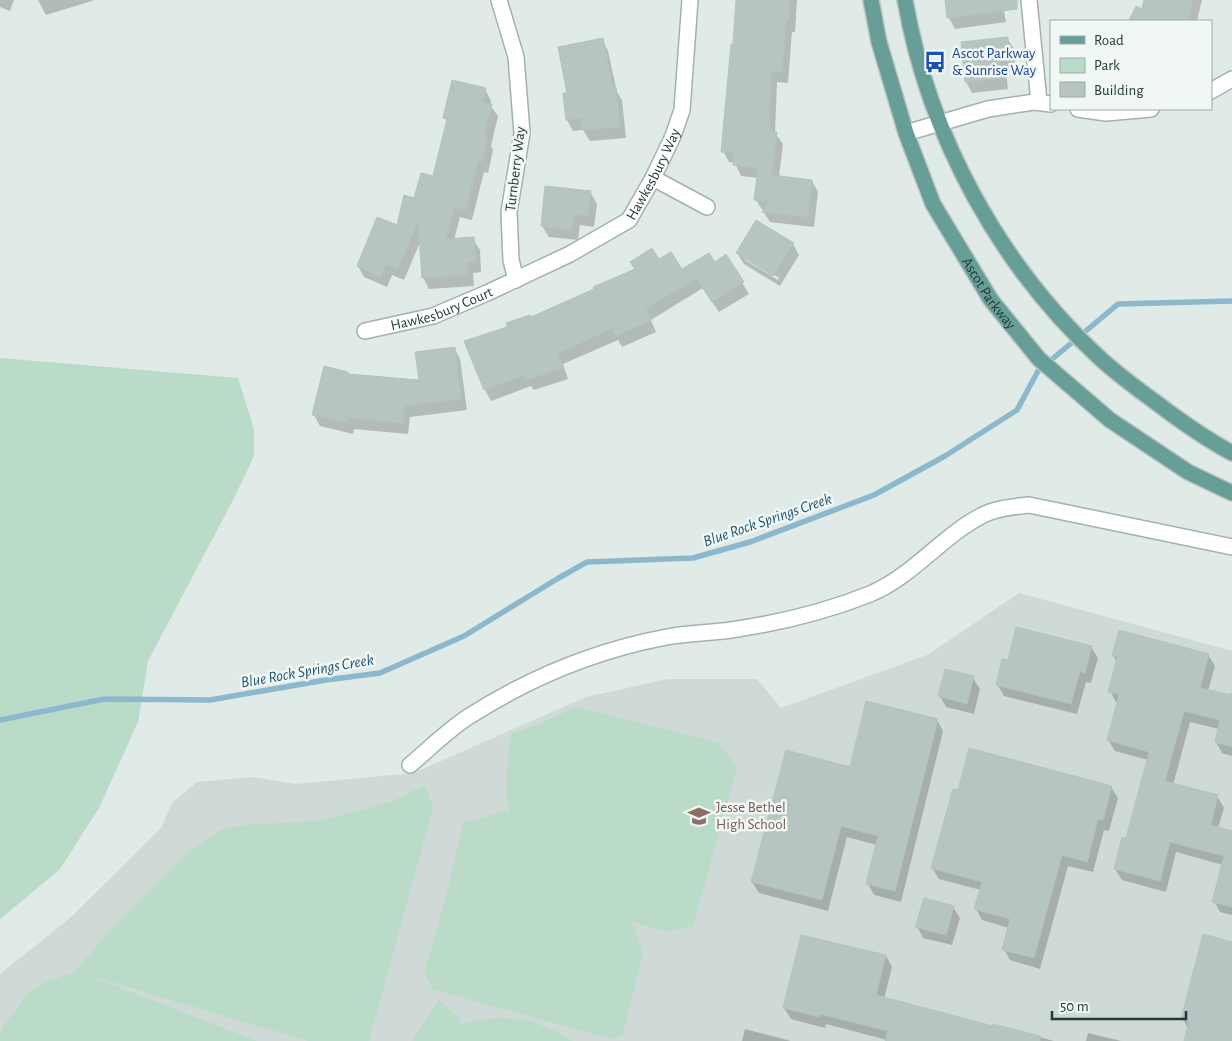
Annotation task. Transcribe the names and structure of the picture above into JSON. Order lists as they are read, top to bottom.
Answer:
{
  "streets": {
    "main road": ["Ascot Parkway"],
    "street": ["Turnberry Way", "Hawkesbury Way", "Hawkesbury Court"]
  },
  "crossings": [
    ["Turnberry Way", "Hawkesbury Way"],
    ["Turnberry Way", "Hawkesbury Court"],
    ["Hawkesbury Way", "Hawkesbury Court"]
  ],
  "water": ["Blue Rock Springs Creek"],
  "places": {
    "bus stop": ["Ascot Parkway & Sunrise Way"],
    "school or university": ["Jesse Bethel High School"]
  },
  "legend": ["Road", "Park", "Building"],
  "scale_bar": "50 m"
}
